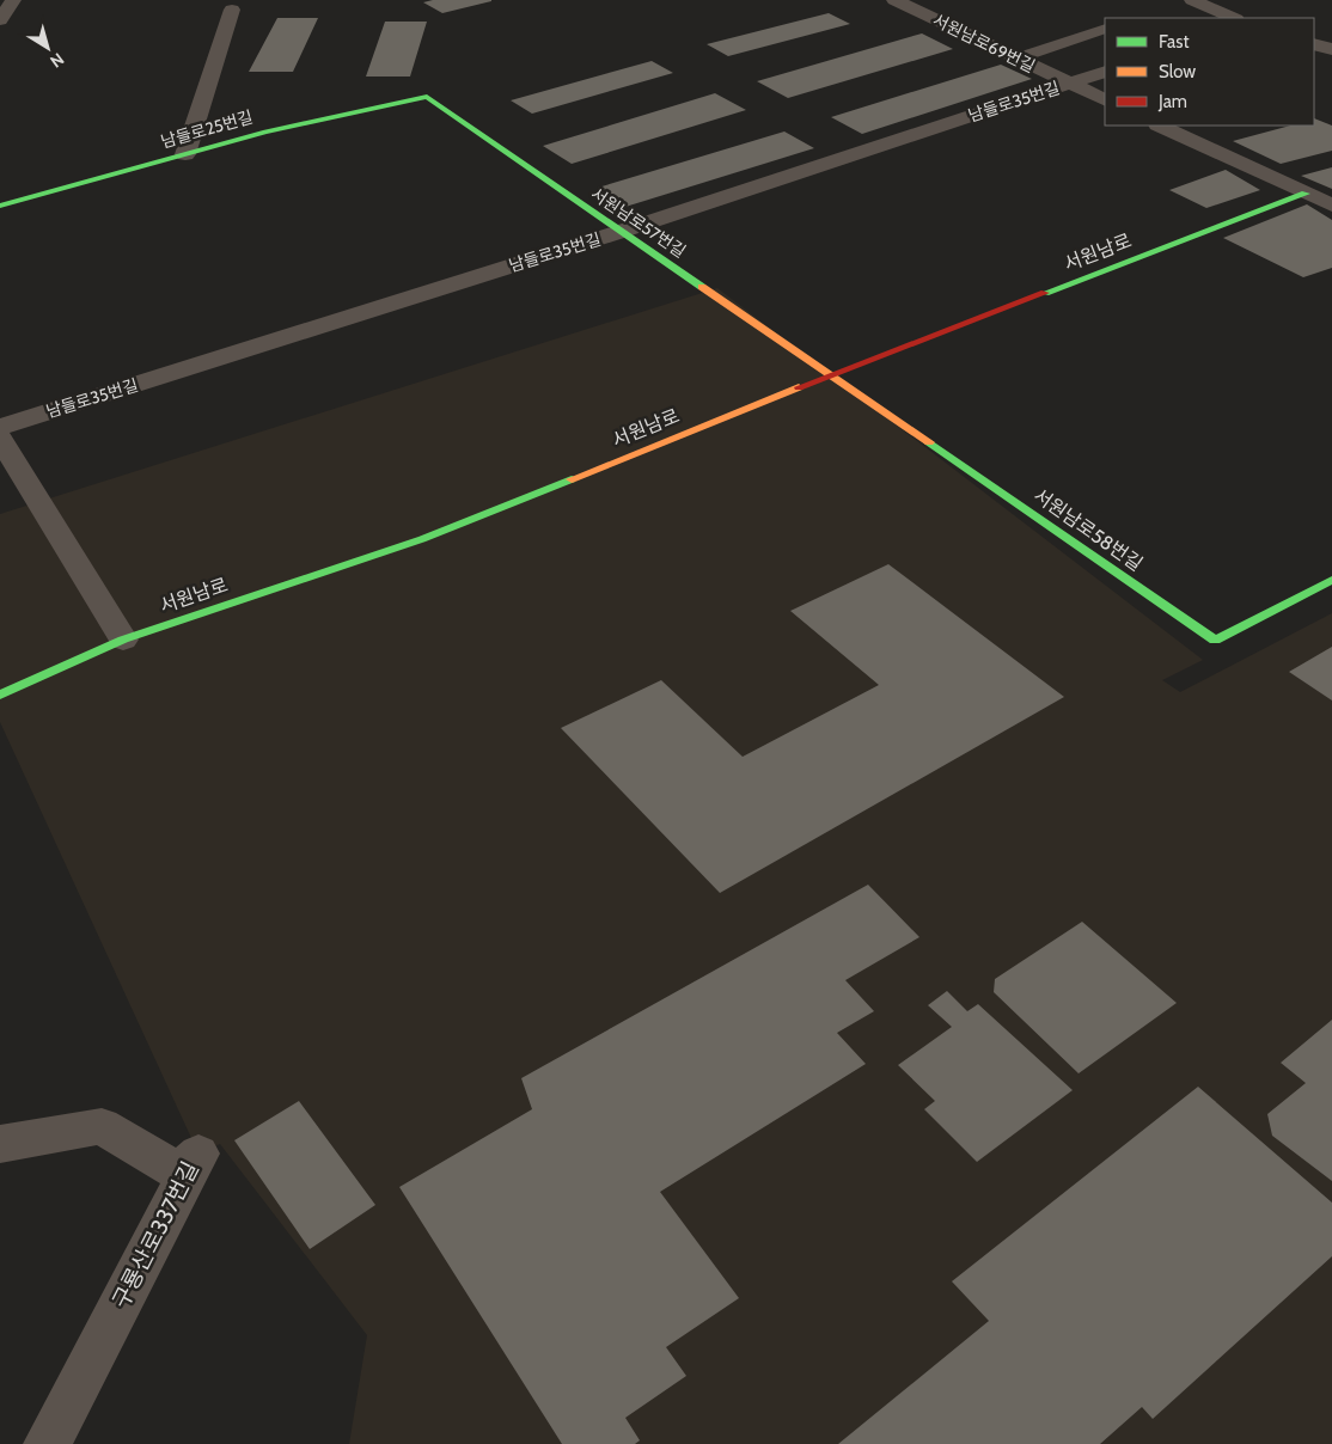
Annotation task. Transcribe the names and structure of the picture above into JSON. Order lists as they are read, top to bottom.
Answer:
{
  "streets": {
    "street": [
      "서원남로69번길",
      "남들로35번길",
      "남들로25번길",
      "서원남로57번길",
      "서원남로",
      "서원남로58번길",
      "구룡산로337번길"
    ]
  },
  "crossings": [
    ["서원남로69번길", "남들로35번길"],
    ["남들로35번길", "서원남로57번길"],
    ["남들로25번길", "서원남로57번길"],
    ["서원남로57번길", "서원남로"],
    ["서원남로57번길", "서원남로58번길"],
    ["서원남로", "서원남로58번길"]
  ],
  "legend": ["Fast", "Slow", "Jam"],
  "north": "bottom right"
}
